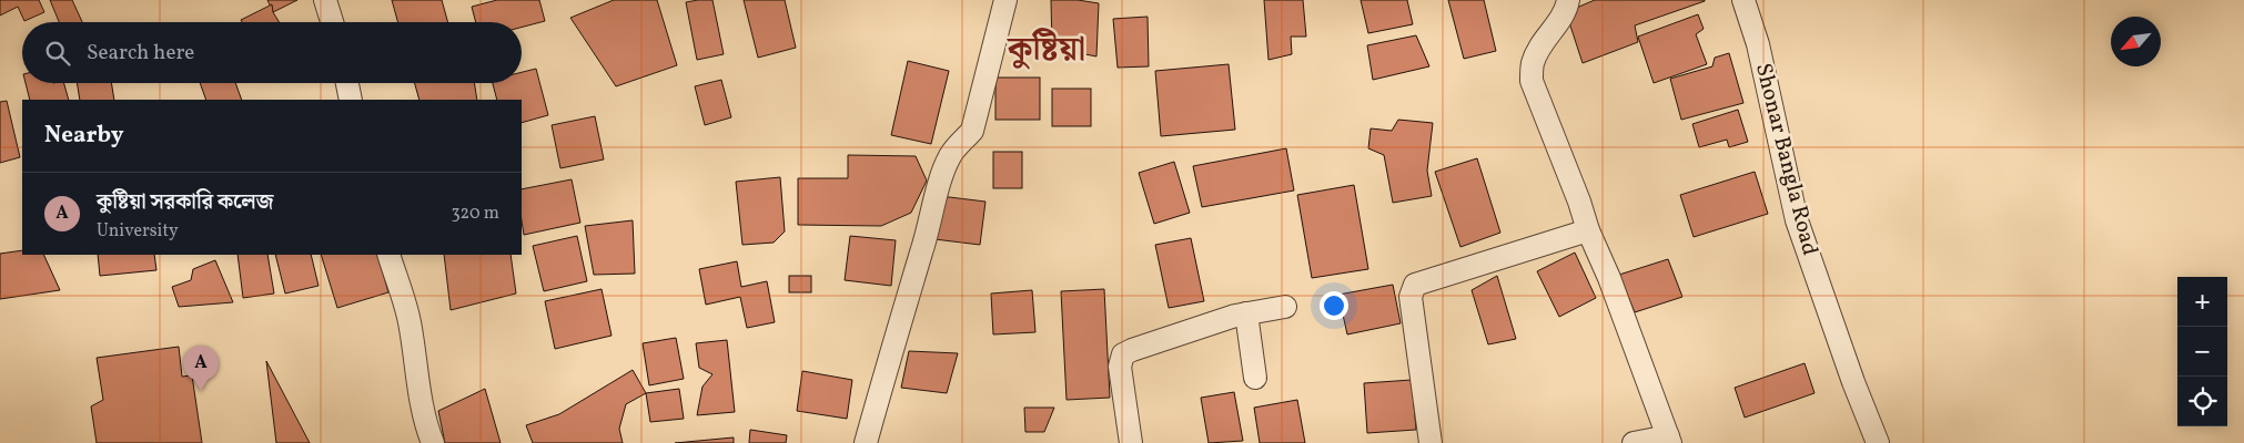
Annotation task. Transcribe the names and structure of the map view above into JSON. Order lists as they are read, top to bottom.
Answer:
{
  "streets": {
    "street": ["Shonar Bangla Road"]
  },
  "districts": ["কুষ্টিয়া"],
  "north": "bottom left",
  "page": {
    "search": "Search here",
    "heading": "Nearby",
    "list": [
      {
        "mark": "A",
        "name": "কুষ্টিয়া সরকারি কলেজ",
        "note": "University",
        "value": "320 m"
      }
    ],
    "map_buttons": ["+", "−"],
    "pins": "A"
  }
}
